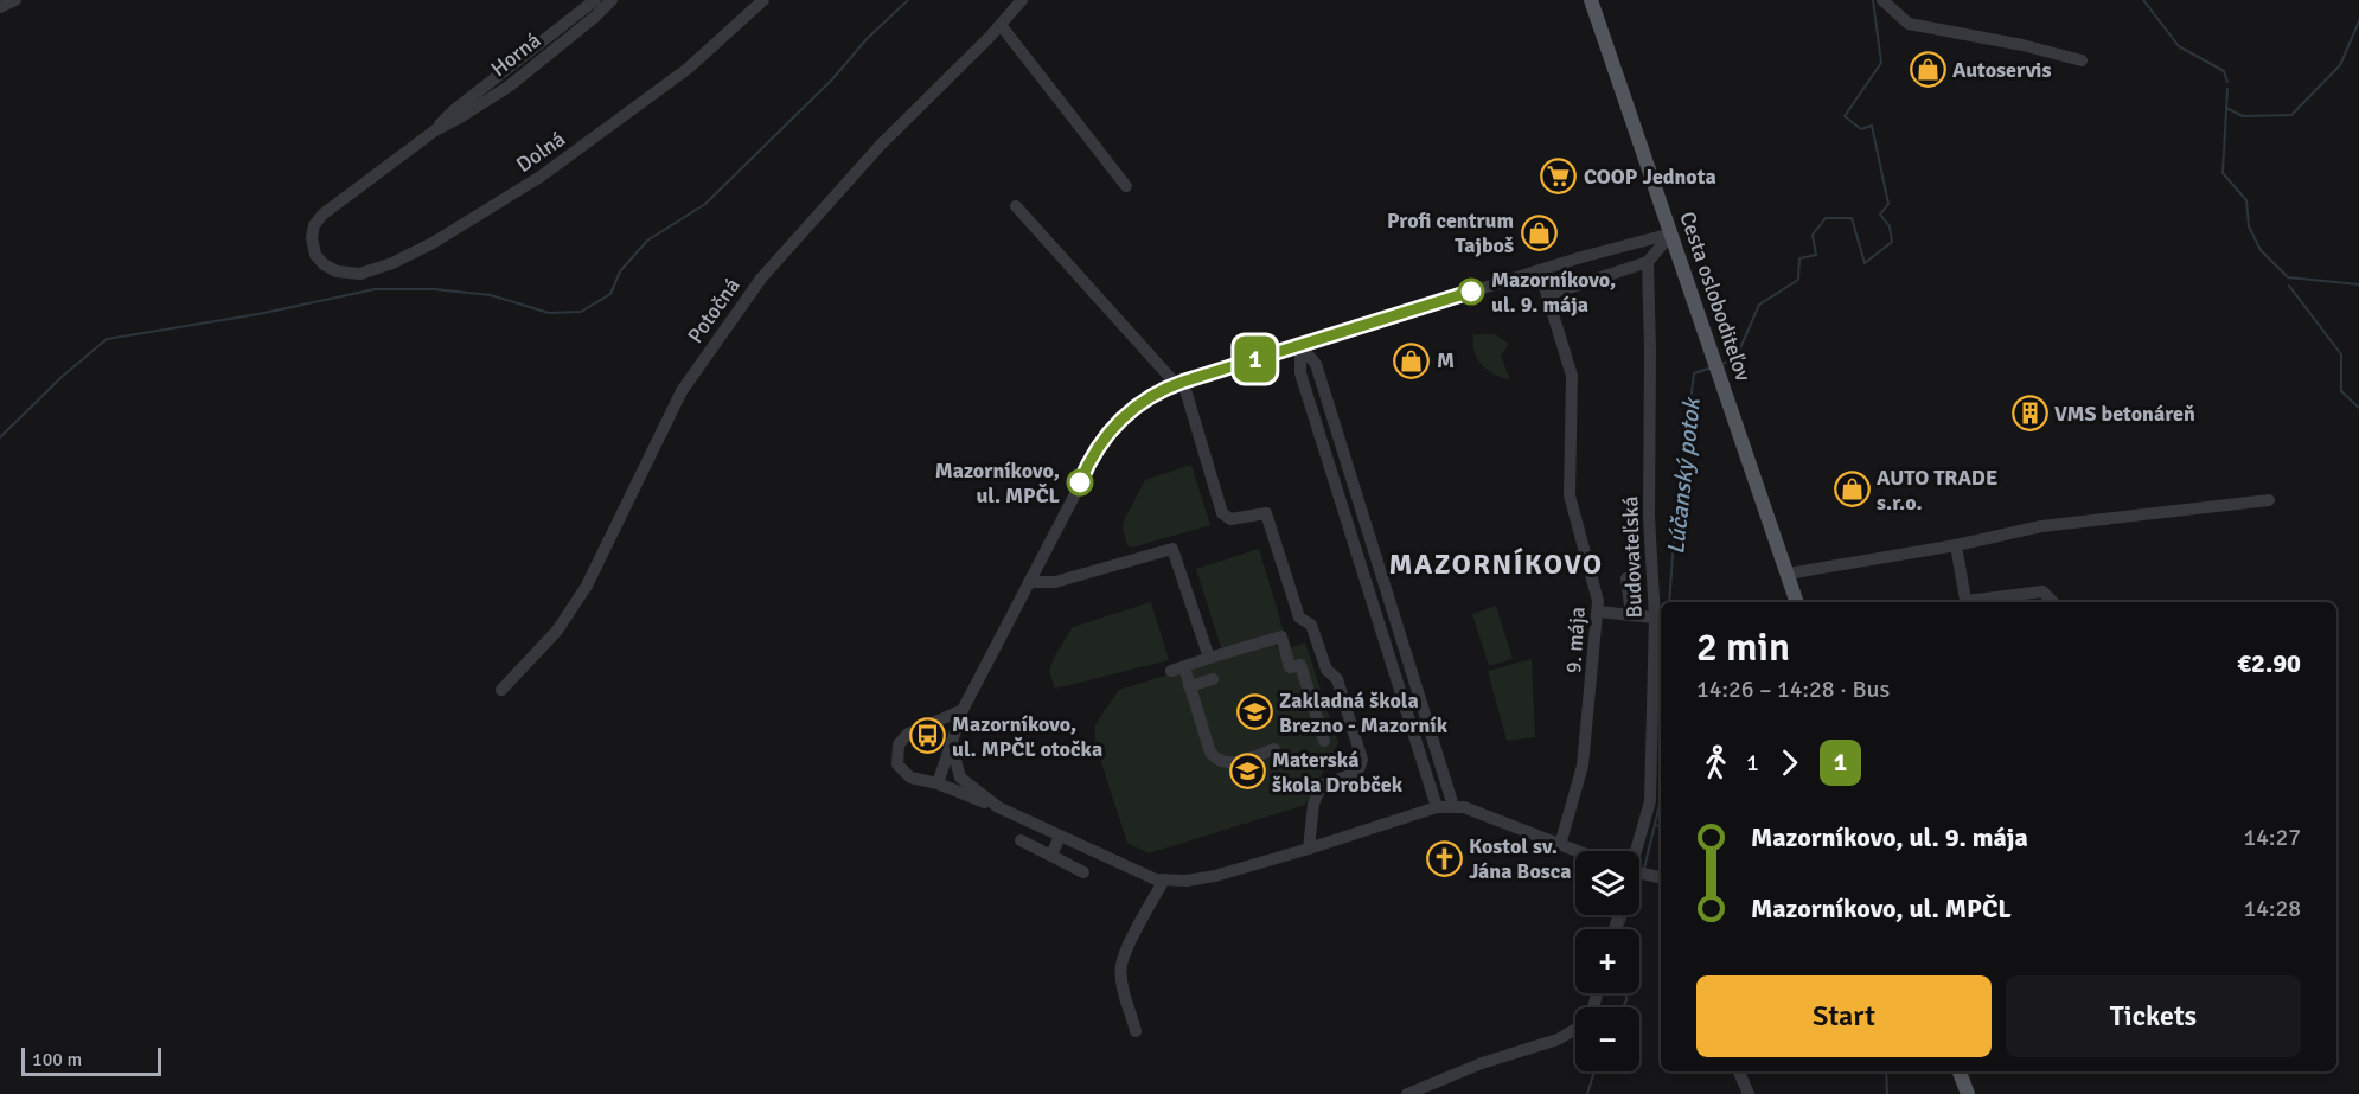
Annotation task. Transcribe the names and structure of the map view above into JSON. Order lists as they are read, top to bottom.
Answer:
{
  "streets": {
    "main road": ["Cesta osloboditeľov"],
    "street": [
      "Horná",
      "Dolná",
      "Potočná",
      "Budovateľská",
      "9. mája"
    ]
  },
  "crossings": [
    ["Horná", "Dolná"]
  ],
  "districts": ["MAZORNÍKOVO"],
  "water": ["Lúčanský potok"],
  "places": {
    "shop": [
      "Autoservis",
      "Profi centrum Tajboš",
      "M",
      "AUTO TRADE s.r.o."
    ],
    "supermarket": ["COOP Jednota"],
    "other": ["Mazorníkovo, ul. 9. mája", "Mazorníkovo, ul. MPČL"],
    "building": ["VMS betonáreň"],
    "school or university": ["Zakladná škola Brezno - Mazorník", "Materská škola Drobček"],
    "bus stop": ["Mazorníkovo, ul. MPČĽ otočka"],
    "church": ["Kostol sv. Jána Bosca"]
  },
  "lines": ["bus line 1"],
  "scale_bar": "100 m",
  "page": {
    "on_map": "1",
    "heading": ["2 min", "14:26 – 14:28 · Bus", "€2.90"],
    "legs": ["1", "1"],
    "list": [
      {
        "name": "Mazorníkovo, ul. 9. mája",
        "value": "14:27"
      },
      {
        "name": "Mazorníkovo, ul. MPČL",
        "value": "14:28"
      }
    ],
    "map_buttons": ["+", "−"],
    "buttons": ["Start", "Tickets"],
    "scale": "100 m"
  }
}
